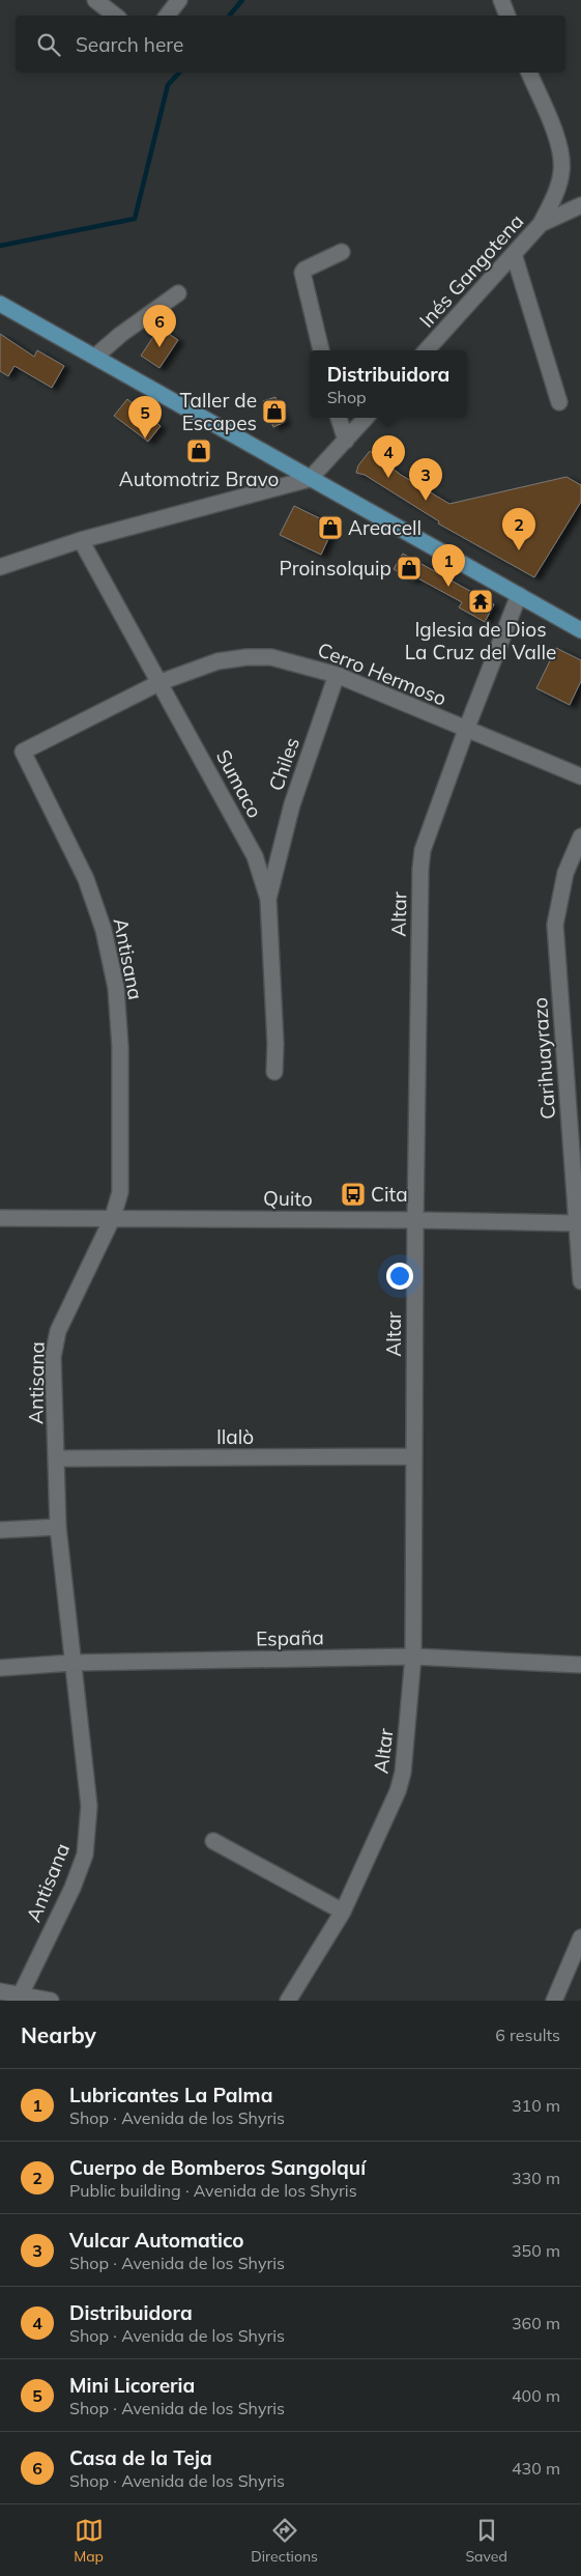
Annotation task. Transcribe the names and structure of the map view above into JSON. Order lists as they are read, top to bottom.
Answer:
{
  "streets": {
    "street": [
      "Inés Gangotena",
      "Cerro Hermoso",
      "Chiles",
      "Sumaco",
      "Altar",
      "Antisana",
      "Carihuayrazo",
      "Quito",
      "Ilalò",
      "España"
    ]
  },
  "crossings": [
    ["Cerro Hermoso", "Chiles"],
    ["Cerro Hermoso", "Sumaco"],
    ["Cerro Hermoso", "Altar"],
    ["Cerro Hermoso", "Antisana"],
    ["Chiles", "Sumaco"],
    ["Altar", "Quito"],
    ["Altar", "Ilalò"],
    ["Altar", "España"],
    ["Antisana", "Quito"],
    ["Antisana", "Ilalò"],
    ["Antisana", "España"],
    ["Carihuayrazo", "Quito"]
  ],
  "places": {
    "shop": [
      "Taller de Escapes",
      "Automotriz Bravo",
      "Areacell",
      "Proinsolquip"
    ],
    "temple": ["Iglesia de Dios La Cruz del Valle"],
    "bus stop": ["Cita"]
  },
  "page": {
    "search": "Search here",
    "pins": [
      "6",
      "5",
      "4",
      "3",
      "2",
      "1"
    ],
    "popup": ["Distribuidora", "Shop"],
    "heading": ["Nearby", "6 results"],
    "list": [
      {
        "mark": "1",
        "name": "Lubricantes La Palma",
        "note": "Shop · Avenida de los Shyris",
        "value": "310 m"
      },
      {
        "mark": "2",
        "name": "Cuerpo de Bomberos Sangolquí",
        "note": "Public building · Avenida de los Shyris",
        "value": "330 m"
      },
      {
        "mark": "3",
        "name": "Vulcar Automatico",
        "note": "Shop · Avenida de los Shyris",
        "value": "350 m"
      },
      {
        "mark": "4",
        "name": "Distribuidora",
        "note": "Shop · Avenida de los Shyris",
        "value": "360 m"
      },
      {
        "mark": "5",
        "name": "Mini Licoreria",
        "note": "Shop · Avenida de los Shyris",
        "value": "400 m"
      },
      {
        "mark": "6",
        "name": "Casa de la Teja",
        "note": "Shop · Avenida de los Shyris",
        "value": "430 m"
      }
    ],
    "nav": ["Map", "Directions", "Saved"]
  }
}
